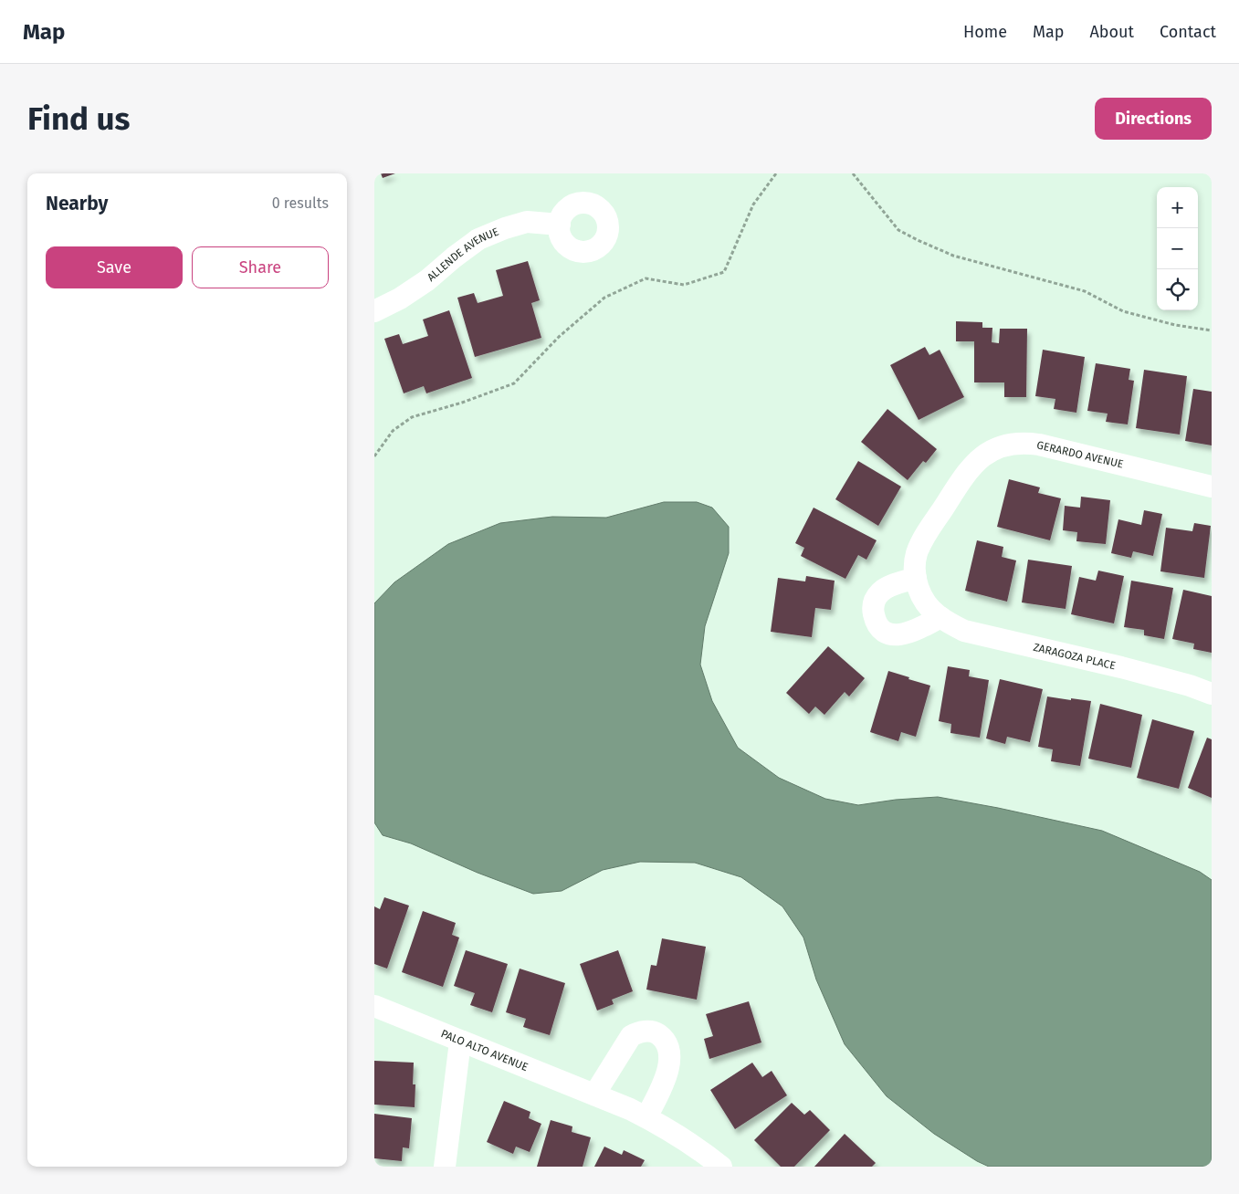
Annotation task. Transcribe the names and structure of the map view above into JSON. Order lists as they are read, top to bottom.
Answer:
{
  "streets": {
    "street": [
      "ALLENDE AVENUE",
      "GERARDO AVENUE",
      "ZARAGOZA PLACE",
      "PALO ALTO AVENUE"
    ]
  },
  "crossings": [
    ["GERARDO AVENUE", "ZARAGOZA PLACE"]
  ],
  "page": {
    "header": "Map",
    "nav": [
      "Home",
      "Map",
      "About",
      "Contact"
    ],
    "buttons": [
      "Directions",
      ["Save", "Share"]
    ],
    "title": "Find us",
    "heading": ["Nearby", "0 results"],
    "map_buttons": ["+", "−"]
  }
}
